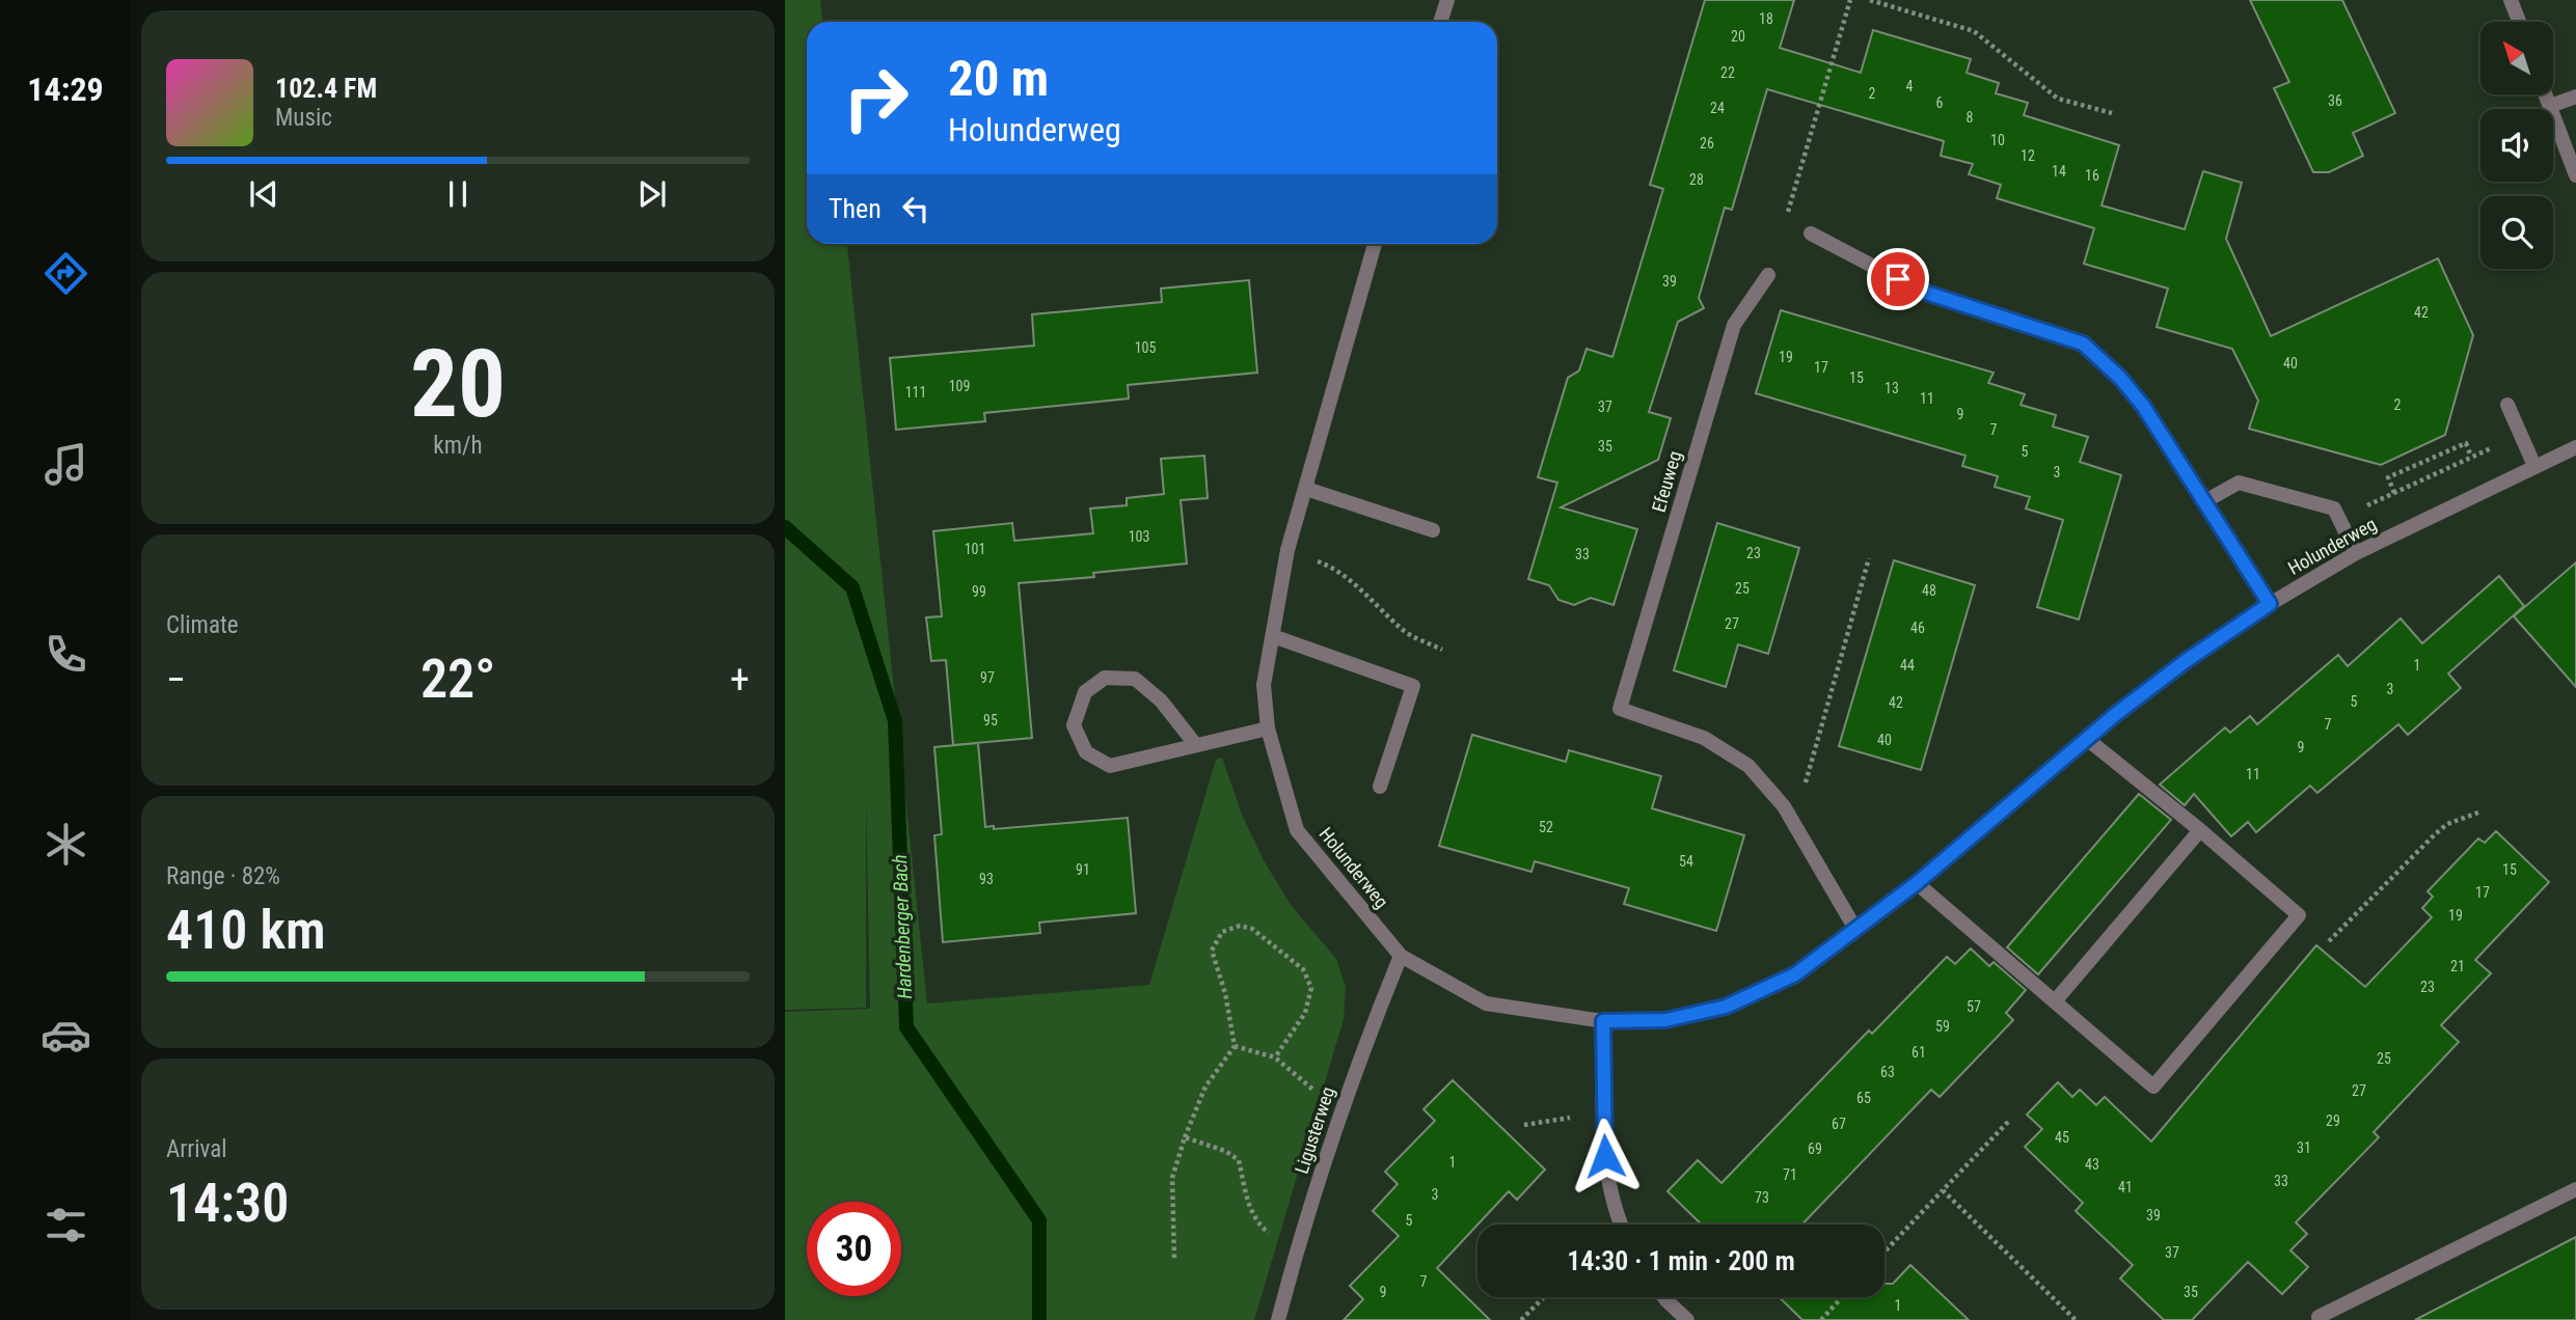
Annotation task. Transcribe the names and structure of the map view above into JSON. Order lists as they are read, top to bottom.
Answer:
{
  "streets": {
    "street": ["Efeuweg", "Holunderweg", "Ligusterweg"]
  },
  "crossings": [
    ["Holunderweg", "Ligusterweg"]
  ],
  "water": ["Hardenberger Bach"],
  "house_numbers": [
    "18",
    "20",
    "22",
    "4",
    "2",
    "36",
    "6",
    "24",
    "8",
    "10",
    "26",
    "12",
    "14",
    "16",
    "28",
    "39",
    "42",
    "105",
    "19",
    "40",
    "17",
    "15",
    "109",
    "13",
    "111",
    "11",
    "2",
    "37",
    "9",
    "7",
    "35",
    "5",
    "3",
    "103",
    "101",
    "23",
    "33",
    "25",
    "48",
    "99",
    "27",
    "46",
    "44",
    "1",
    "97",
    "3",
    "5",
    "42",
    "95",
    "7",
    "40",
    "9",
    "11",
    "52",
    "54",
    "91",
    "15",
    "93",
    "17",
    "19",
    "21",
    "23",
    "57",
    "59",
    "61",
    "25",
    "63",
    "27",
    "65",
    "29",
    "67",
    "45",
    "31",
    "69",
    "1",
    "43",
    "71",
    "33",
    "41",
    "3",
    "73",
    "39",
    "5",
    "37",
    "7",
    "9",
    "35",
    "1"
  ],
  "north": "top left",
  "page": {
    "tabs": "14:29",
    "turn": ["20 m", "Holunderweg"],
    "song": ["102.4 FM", "Music"],
    "then": "Then",
    "tile": [
      ["20", "km/h"],
      "Climate",
      ["Range · 82%", "410 km"],
      ["Arrival", "14:30"]
    ],
    "heat": ["−", "22°", "+"],
    "limit": "30",
    "trip": "14:30 · 1 min · 200 m"
  }
}
